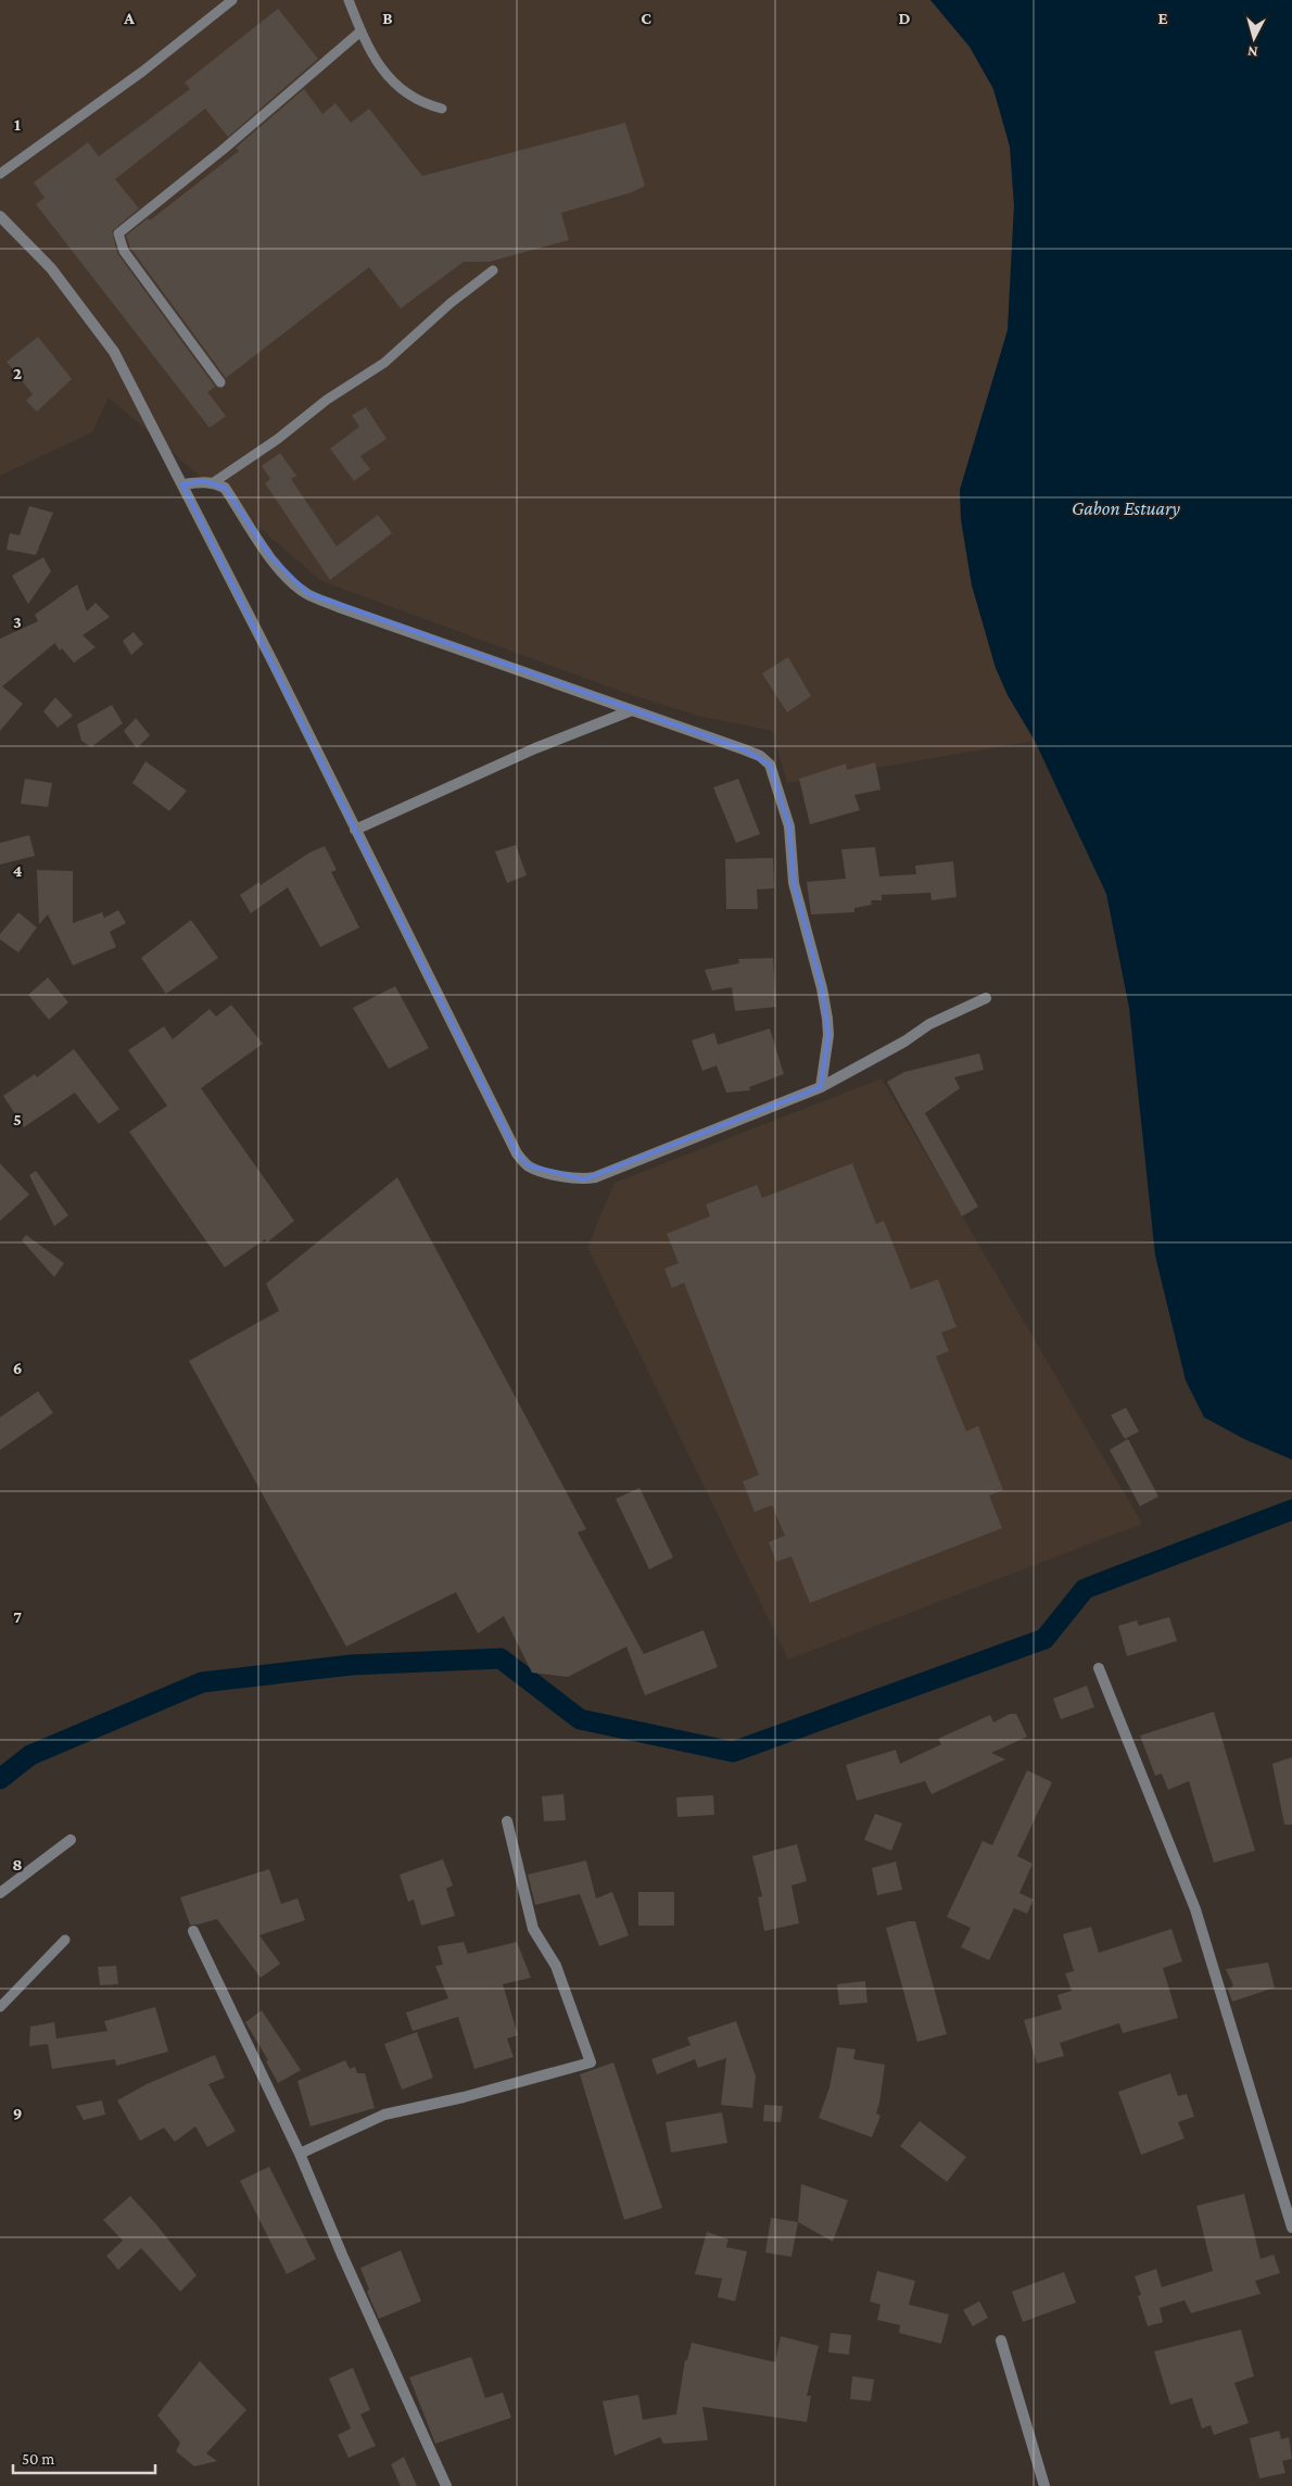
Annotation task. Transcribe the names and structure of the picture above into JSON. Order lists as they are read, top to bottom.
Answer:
{
  "water": ["Gabon Estuary"],
  "scale_bar": "50 m",
  "north": "bottom",
  "grid": {
    "columns": [
      "A",
      "B",
      "C",
      "D",
      "E"
    ],
    "rows": [
      "1",
      "2",
      "3",
      "4",
      "5",
      "6",
      "7",
      "8",
      "9"
    ]
  }
}
